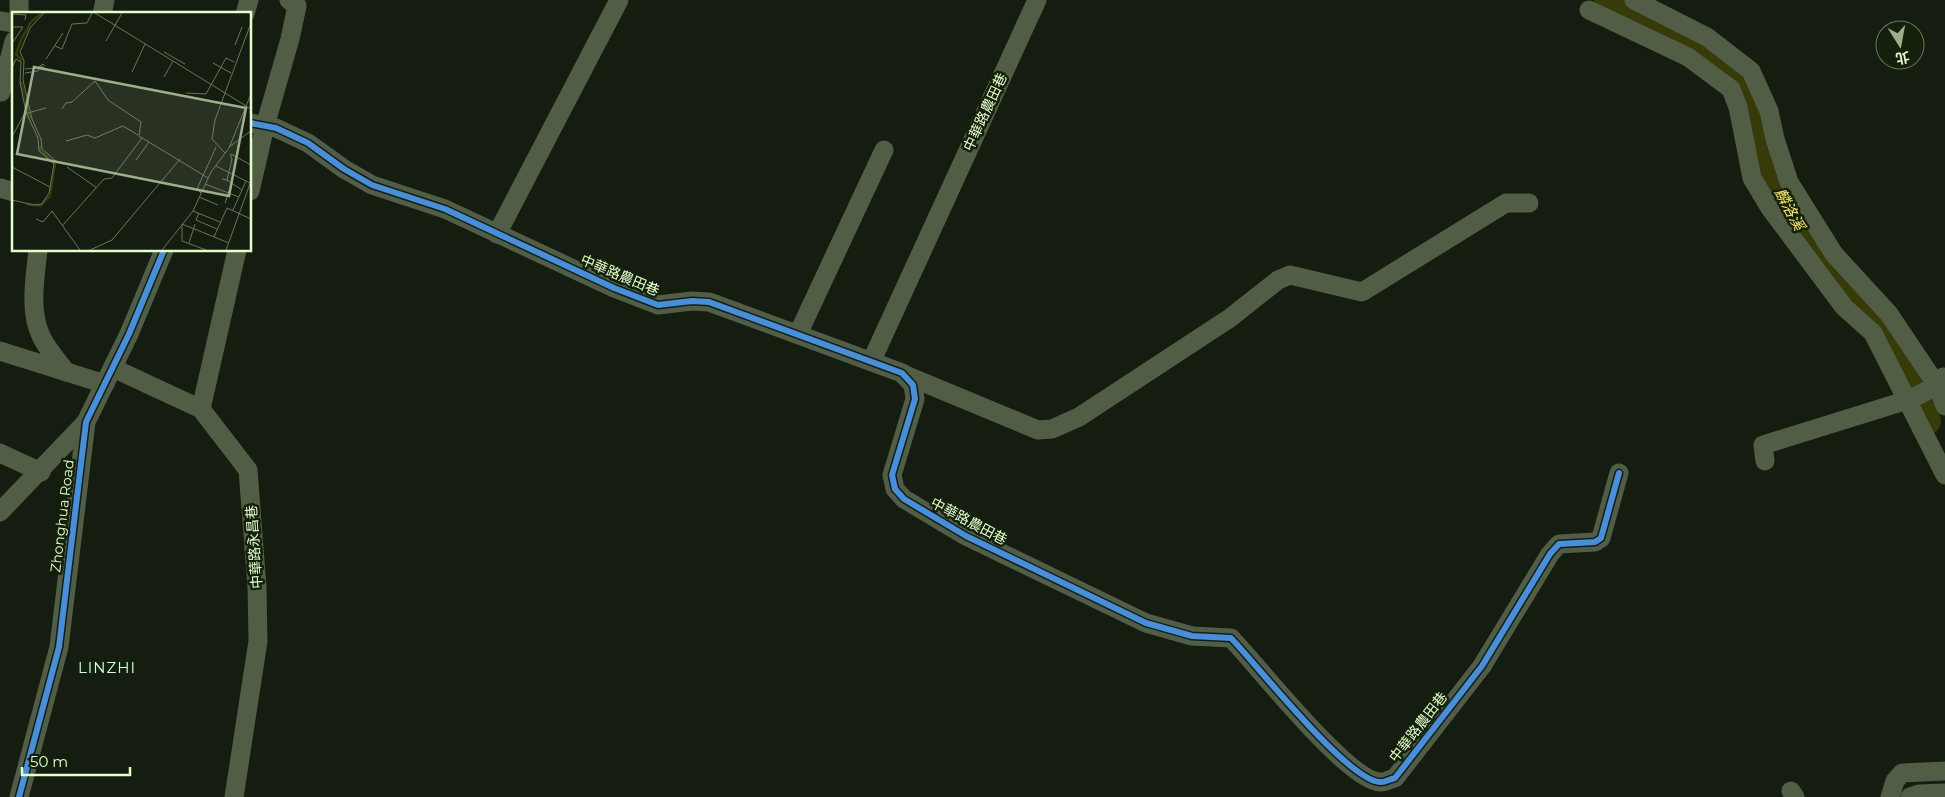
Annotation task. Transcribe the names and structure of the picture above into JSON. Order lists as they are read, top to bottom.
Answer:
{
  "streets": {
    "street": ["中華路農田巷", "Zhonghua Road", "中華路永昌巷"]
  },
  "crossings": [
    ["Zhonghua Road", "中華路永昌巷"]
  ],
  "districts": ["LINZHI"],
  "water": ["麟洛溪"],
  "scale_bar": "50 m",
  "north": "bottom"
}
